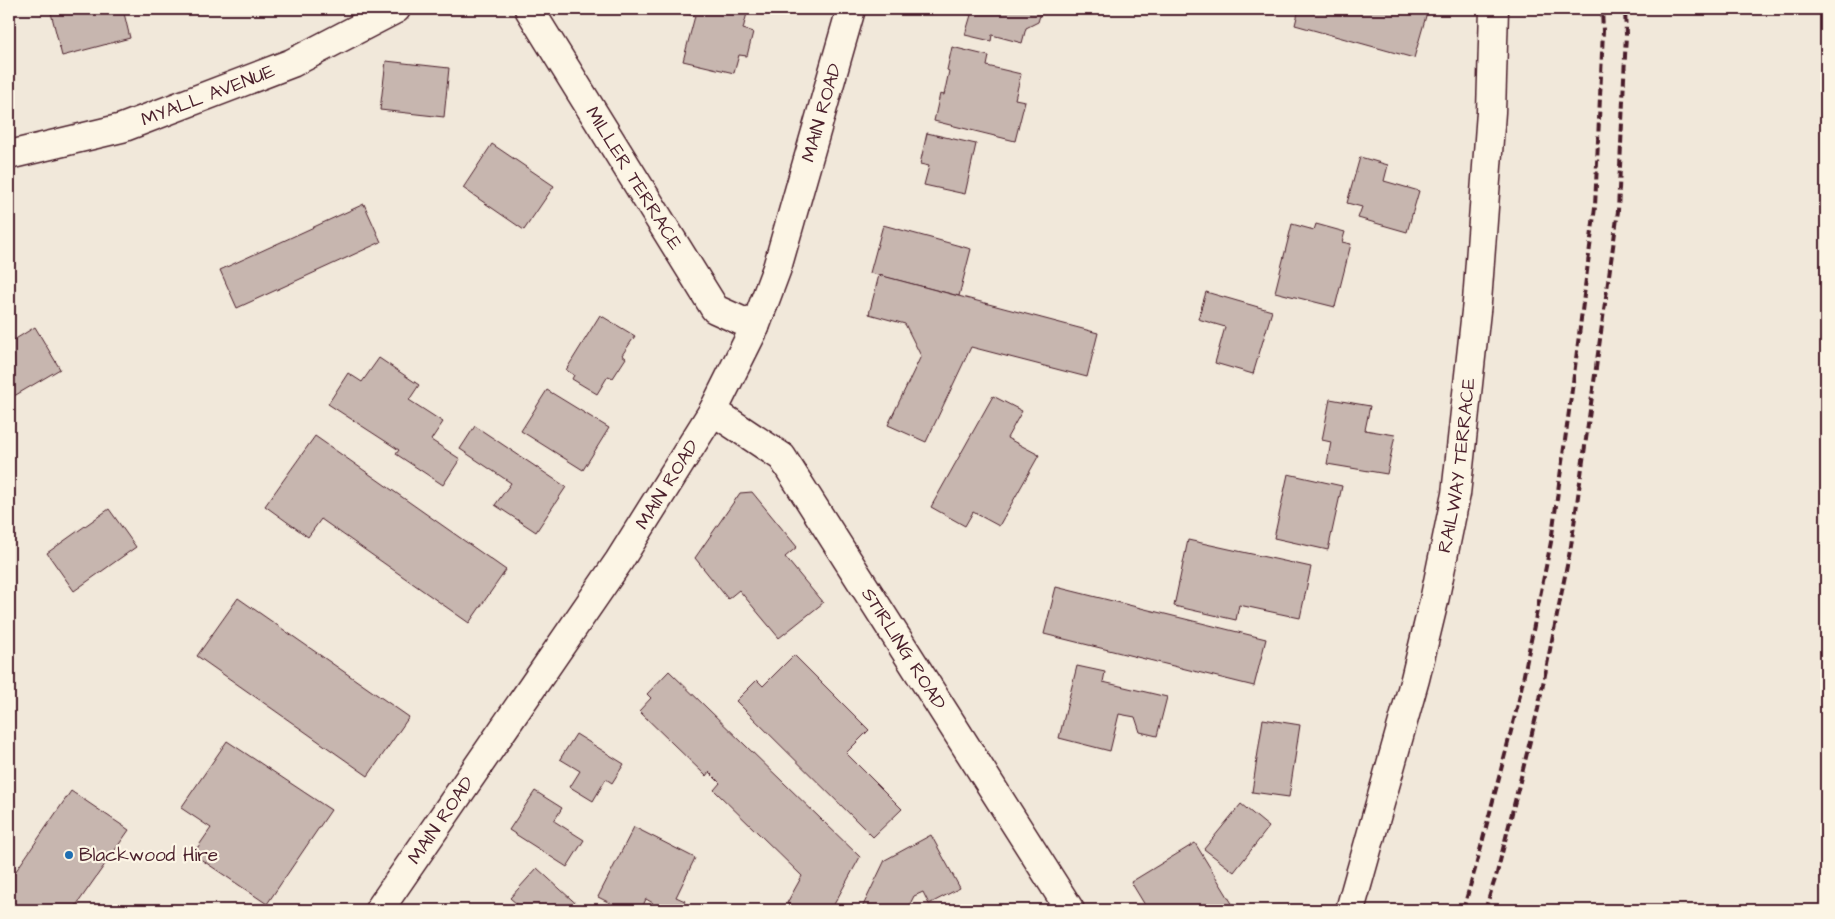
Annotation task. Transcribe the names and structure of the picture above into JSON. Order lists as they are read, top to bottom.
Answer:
{
  "streets": {
    "street": [
      "MYALL AVENUE",
      "MAIN ROAD",
      "MILLER TERRACE",
      "RAILWAY TERRACE",
      "STIRLING ROAD"
    ]
  },
  "crossings": [
    ["MAIN ROAD", "MILLER TERRACE"],
    ["MAIN ROAD", "STIRLING ROAD"]
  ],
  "places": ["Blackwood Hire"]
}
